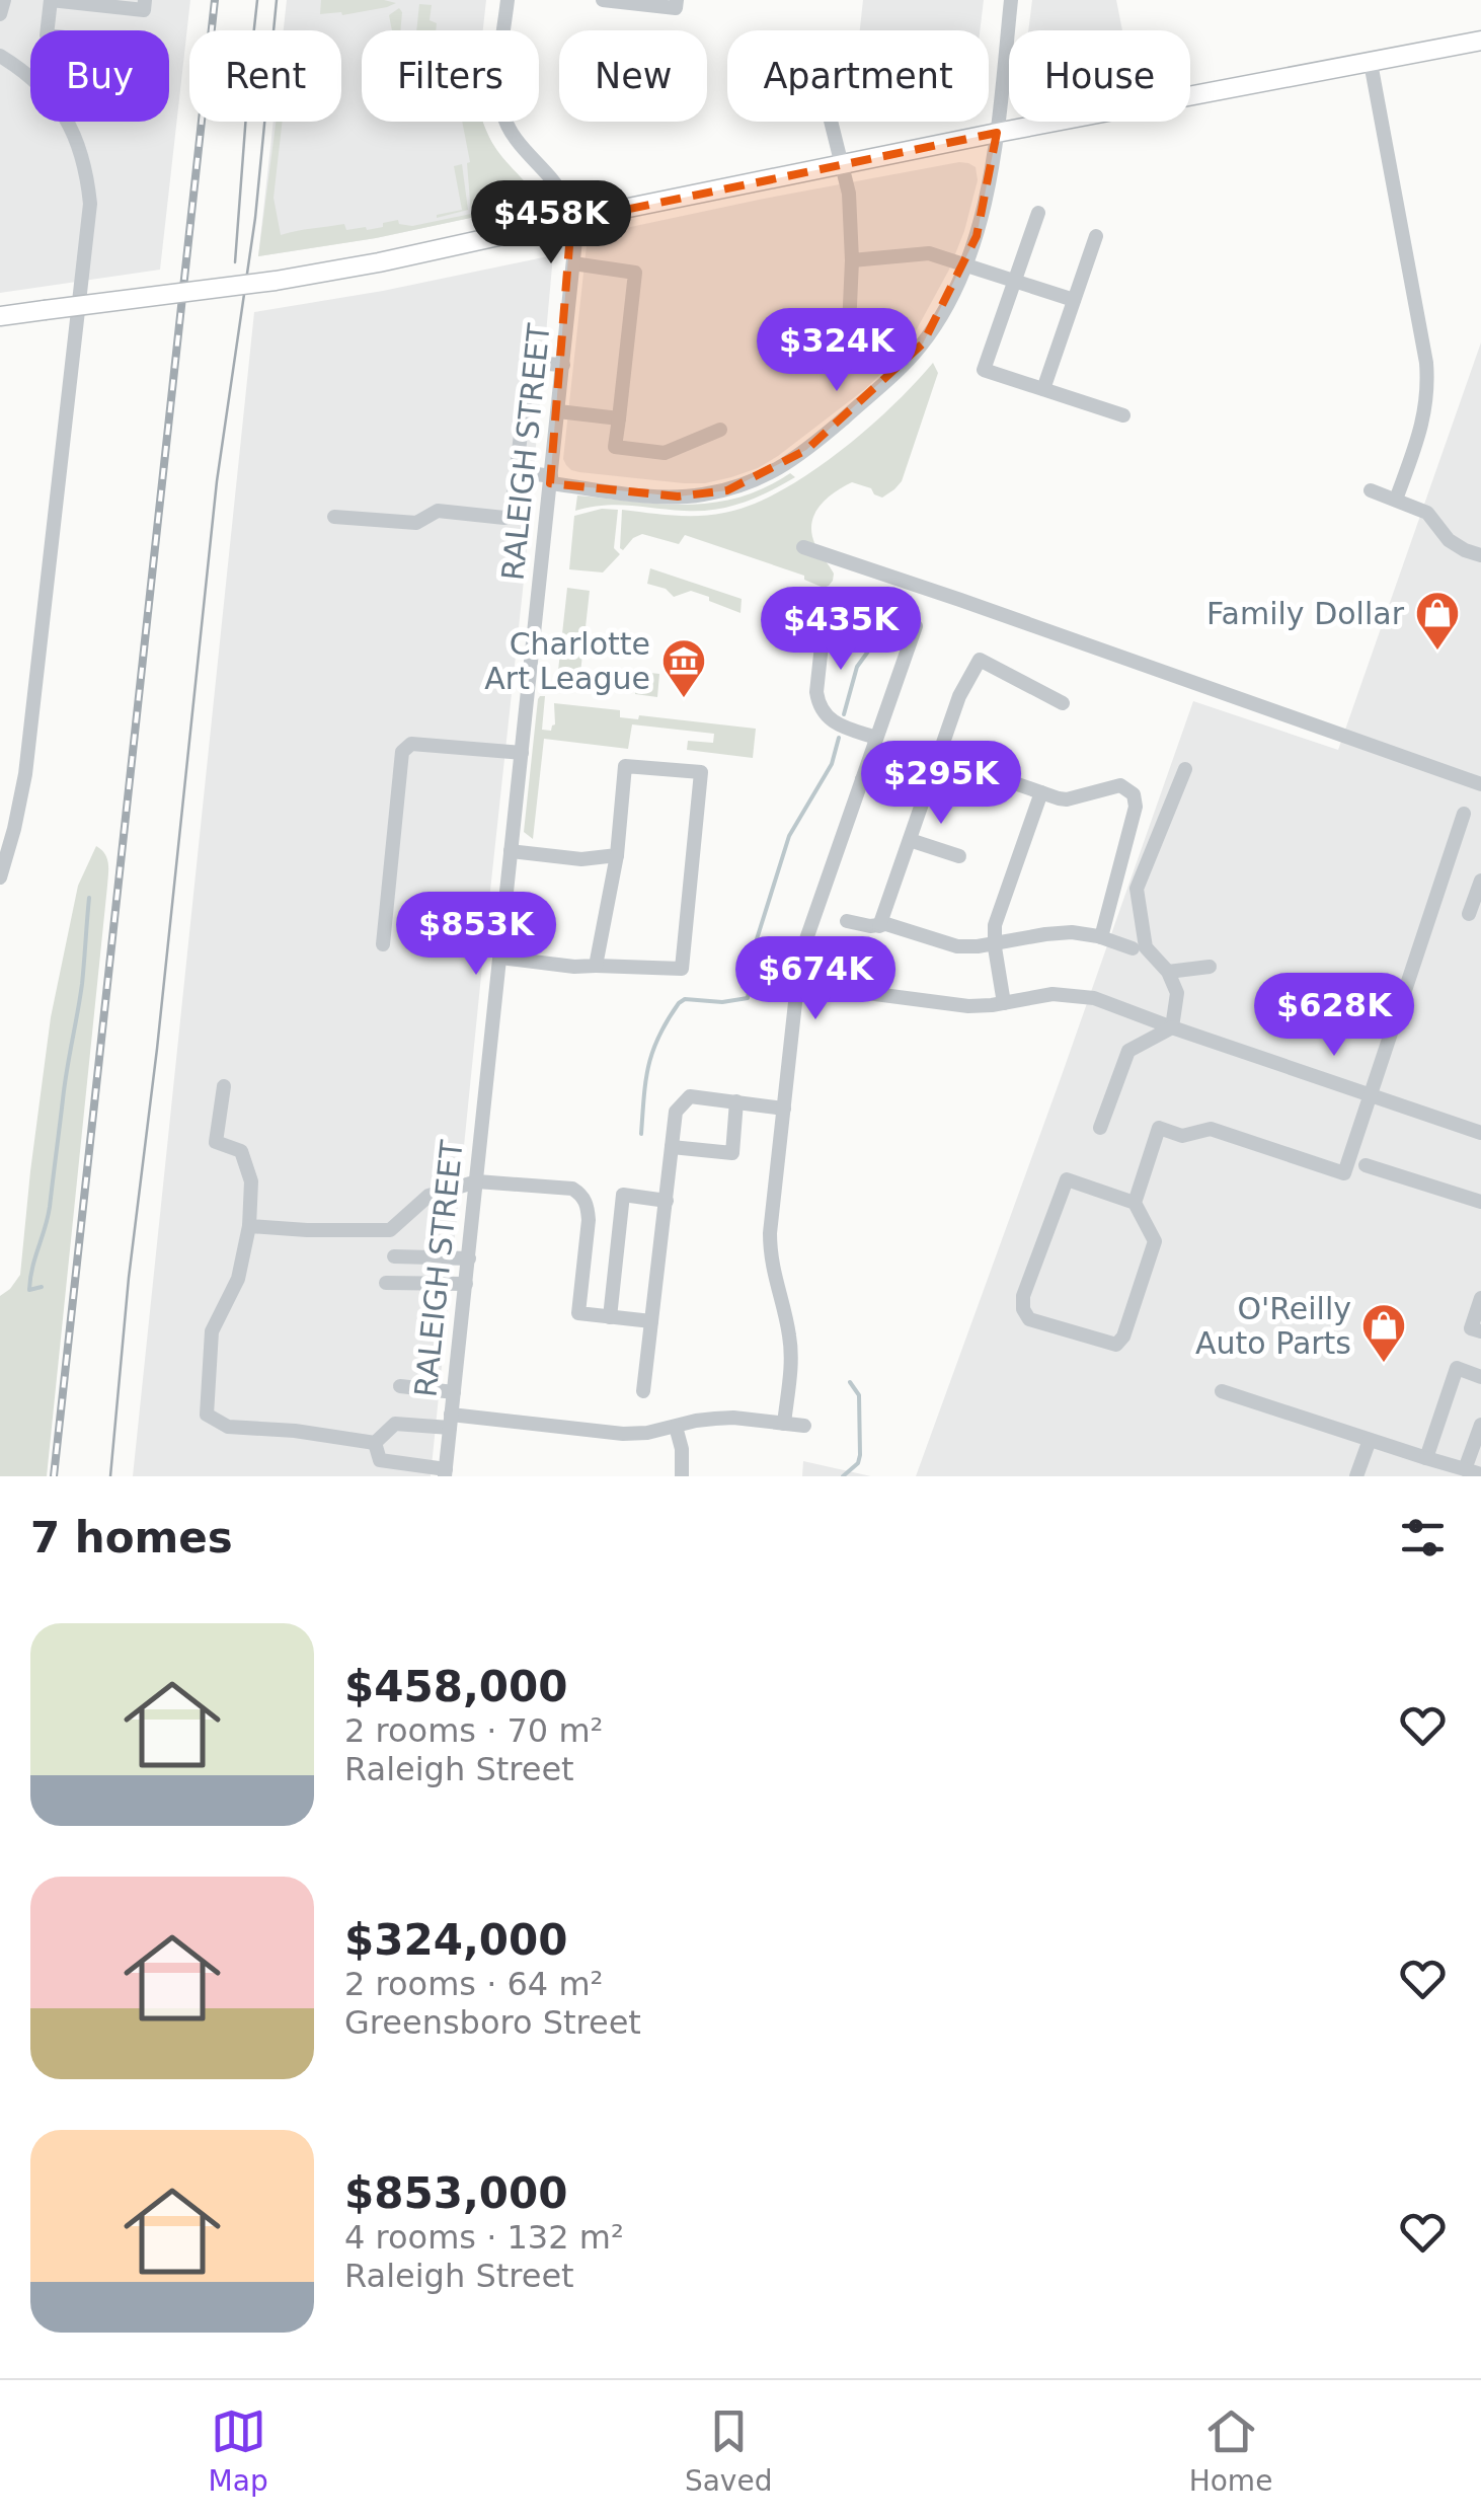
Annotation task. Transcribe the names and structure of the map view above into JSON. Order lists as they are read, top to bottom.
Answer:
{
  "streets": {
    "street": ["RALEIGH STREET"]
  },
  "places": {
    "shop": ["Family Dollar", "O'Reilly Auto Parts"],
    "museum": ["Charlotte Art League"]
  },
  "page": {
    "chip": [
      "Buy",
      "Rent",
      "Filters",
      "New",
      "Apartment",
      "House"
    ],
    "price": [
      "$458K",
      "$324K",
      "$435K",
      "$295K",
      "$853K",
      "$674K",
      "$628K"
    ],
    "heading": "7 homes",
    "list": [
      {
        "name": "$458,000",
        "note": "2 rooms · 70 m² · Raleigh Street"
      },
      {
        "name": "$324,000",
        "note": "2 rooms · 64 m² · Greensboro Street"
      },
      {
        "name": "$853,000",
        "note": "4 rooms · 132 m² · Raleigh Street"
      }
    ],
    "tabs": ["Map", "Saved", "Home"]
  }
}
